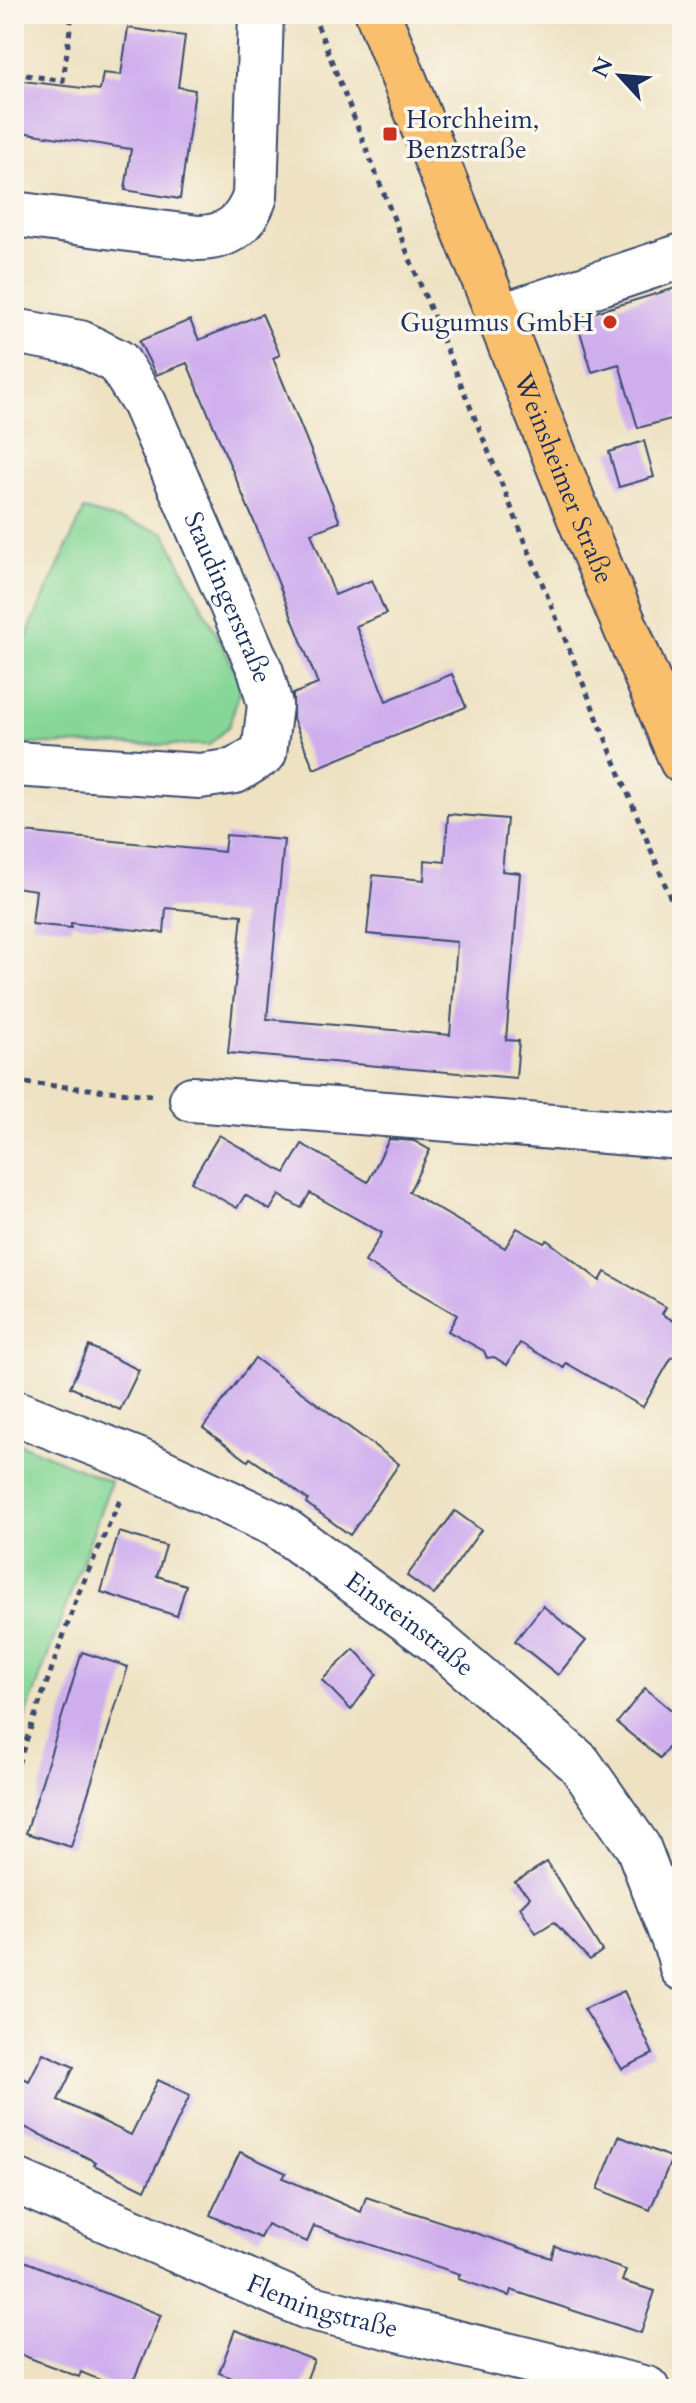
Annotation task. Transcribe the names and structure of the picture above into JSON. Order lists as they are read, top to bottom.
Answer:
{
  "streets": {
    "main road": ["Weinsheimer Straße"],
    "street": ["Staudingerstraße", "Einsteinstraße", "Flemingstraße"]
  },
  "places": {
    "transit": ["Horchheim, Benzstraße"],
    "other": ["Gugumus GmbH"]
  },
  "north": "top left"
}
